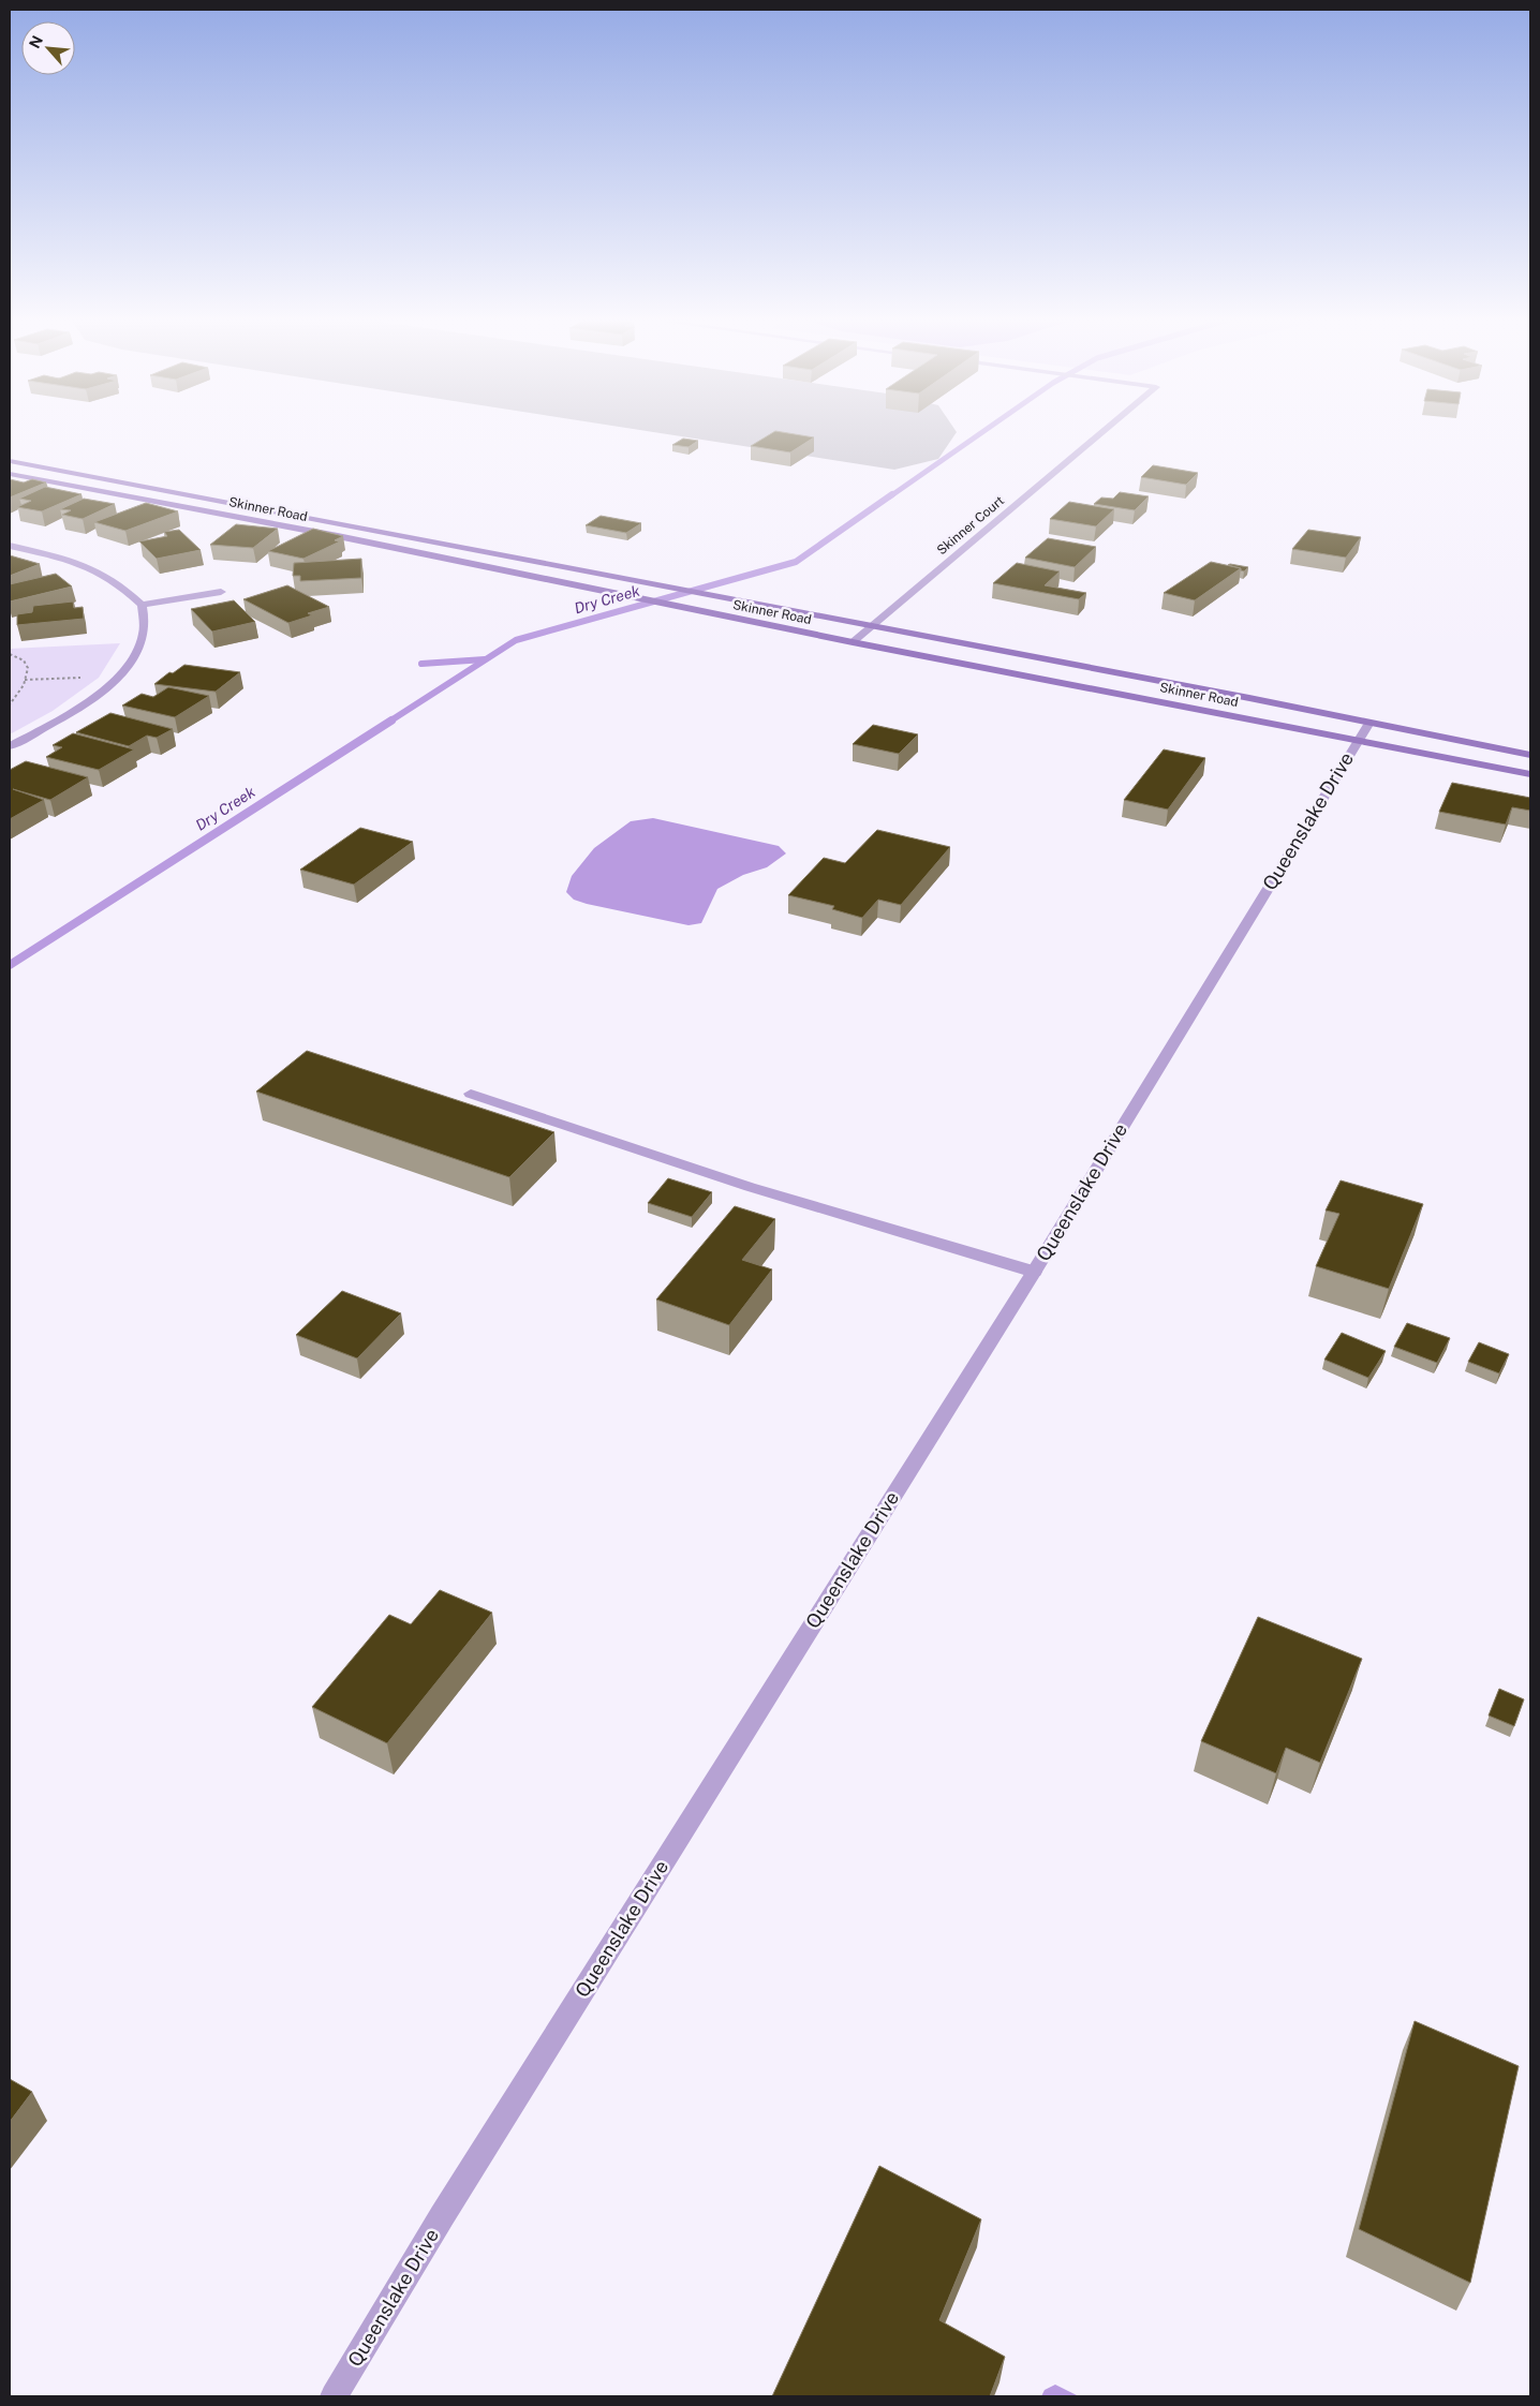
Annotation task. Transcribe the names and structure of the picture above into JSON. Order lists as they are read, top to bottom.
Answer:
{
  "streets": {
    "street": ["Skinner Road", "Skinner Court", "Queenslake Drive"]
  },
  "crossings": [
    ["Skinner Road", "Skinner Court"],
    ["Skinner Road", "Queenslake Drive"]
  ],
  "water": ["Dry Creek"],
  "north": "top left"
}
